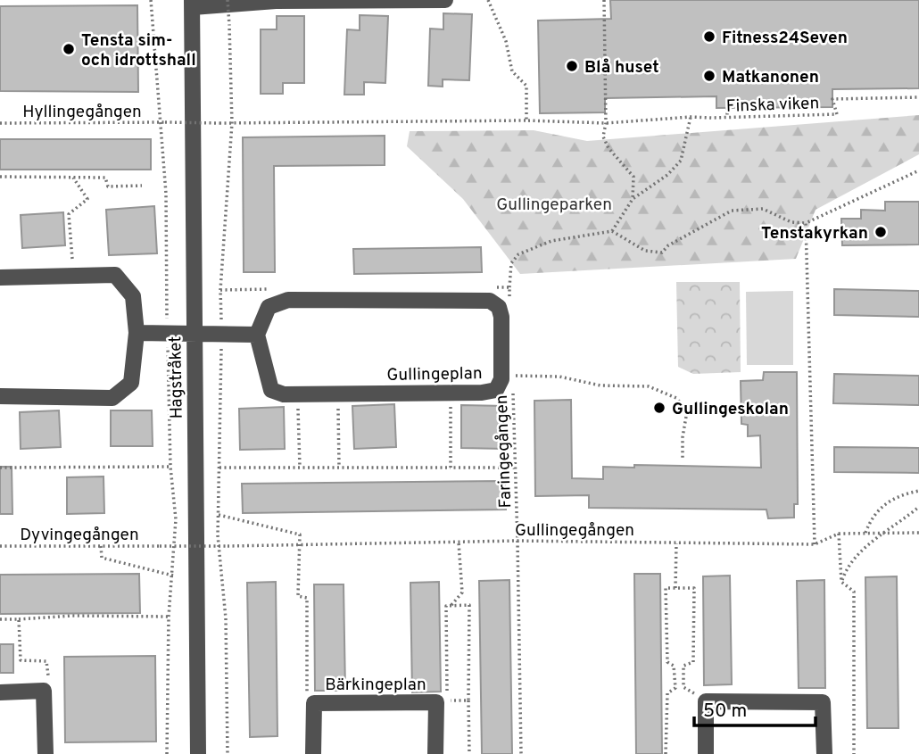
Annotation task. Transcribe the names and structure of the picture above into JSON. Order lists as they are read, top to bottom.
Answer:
{
  "streets": {
    "street": ["Gullingeplan", "Hagstråket", "Bärkingeplan"],
    "path": [
      "Finska viken",
      "Hyllingegången",
      "Faringegången",
      "Gullingegången",
      "Dyvingegången"
    ]
  },
  "crossings": [
    ["Finska viken", "Hyllingegången"],
    ["Gullingeplan", "Faringegången"],
    ["Faringegången", "Gullingegången"],
    ["Gullingegången", "Dyvingegången"]
  ],
  "parks": ["Gullingeparken"],
  "places": [
    "Fitness24Seven",
    "Tensta sim- och idrottshall",
    "Blå huset",
    "Matkanonen",
    "Tenstakyrkan",
    "Gullingeskolan"
  ],
  "scale_bar": "50 m"
}
